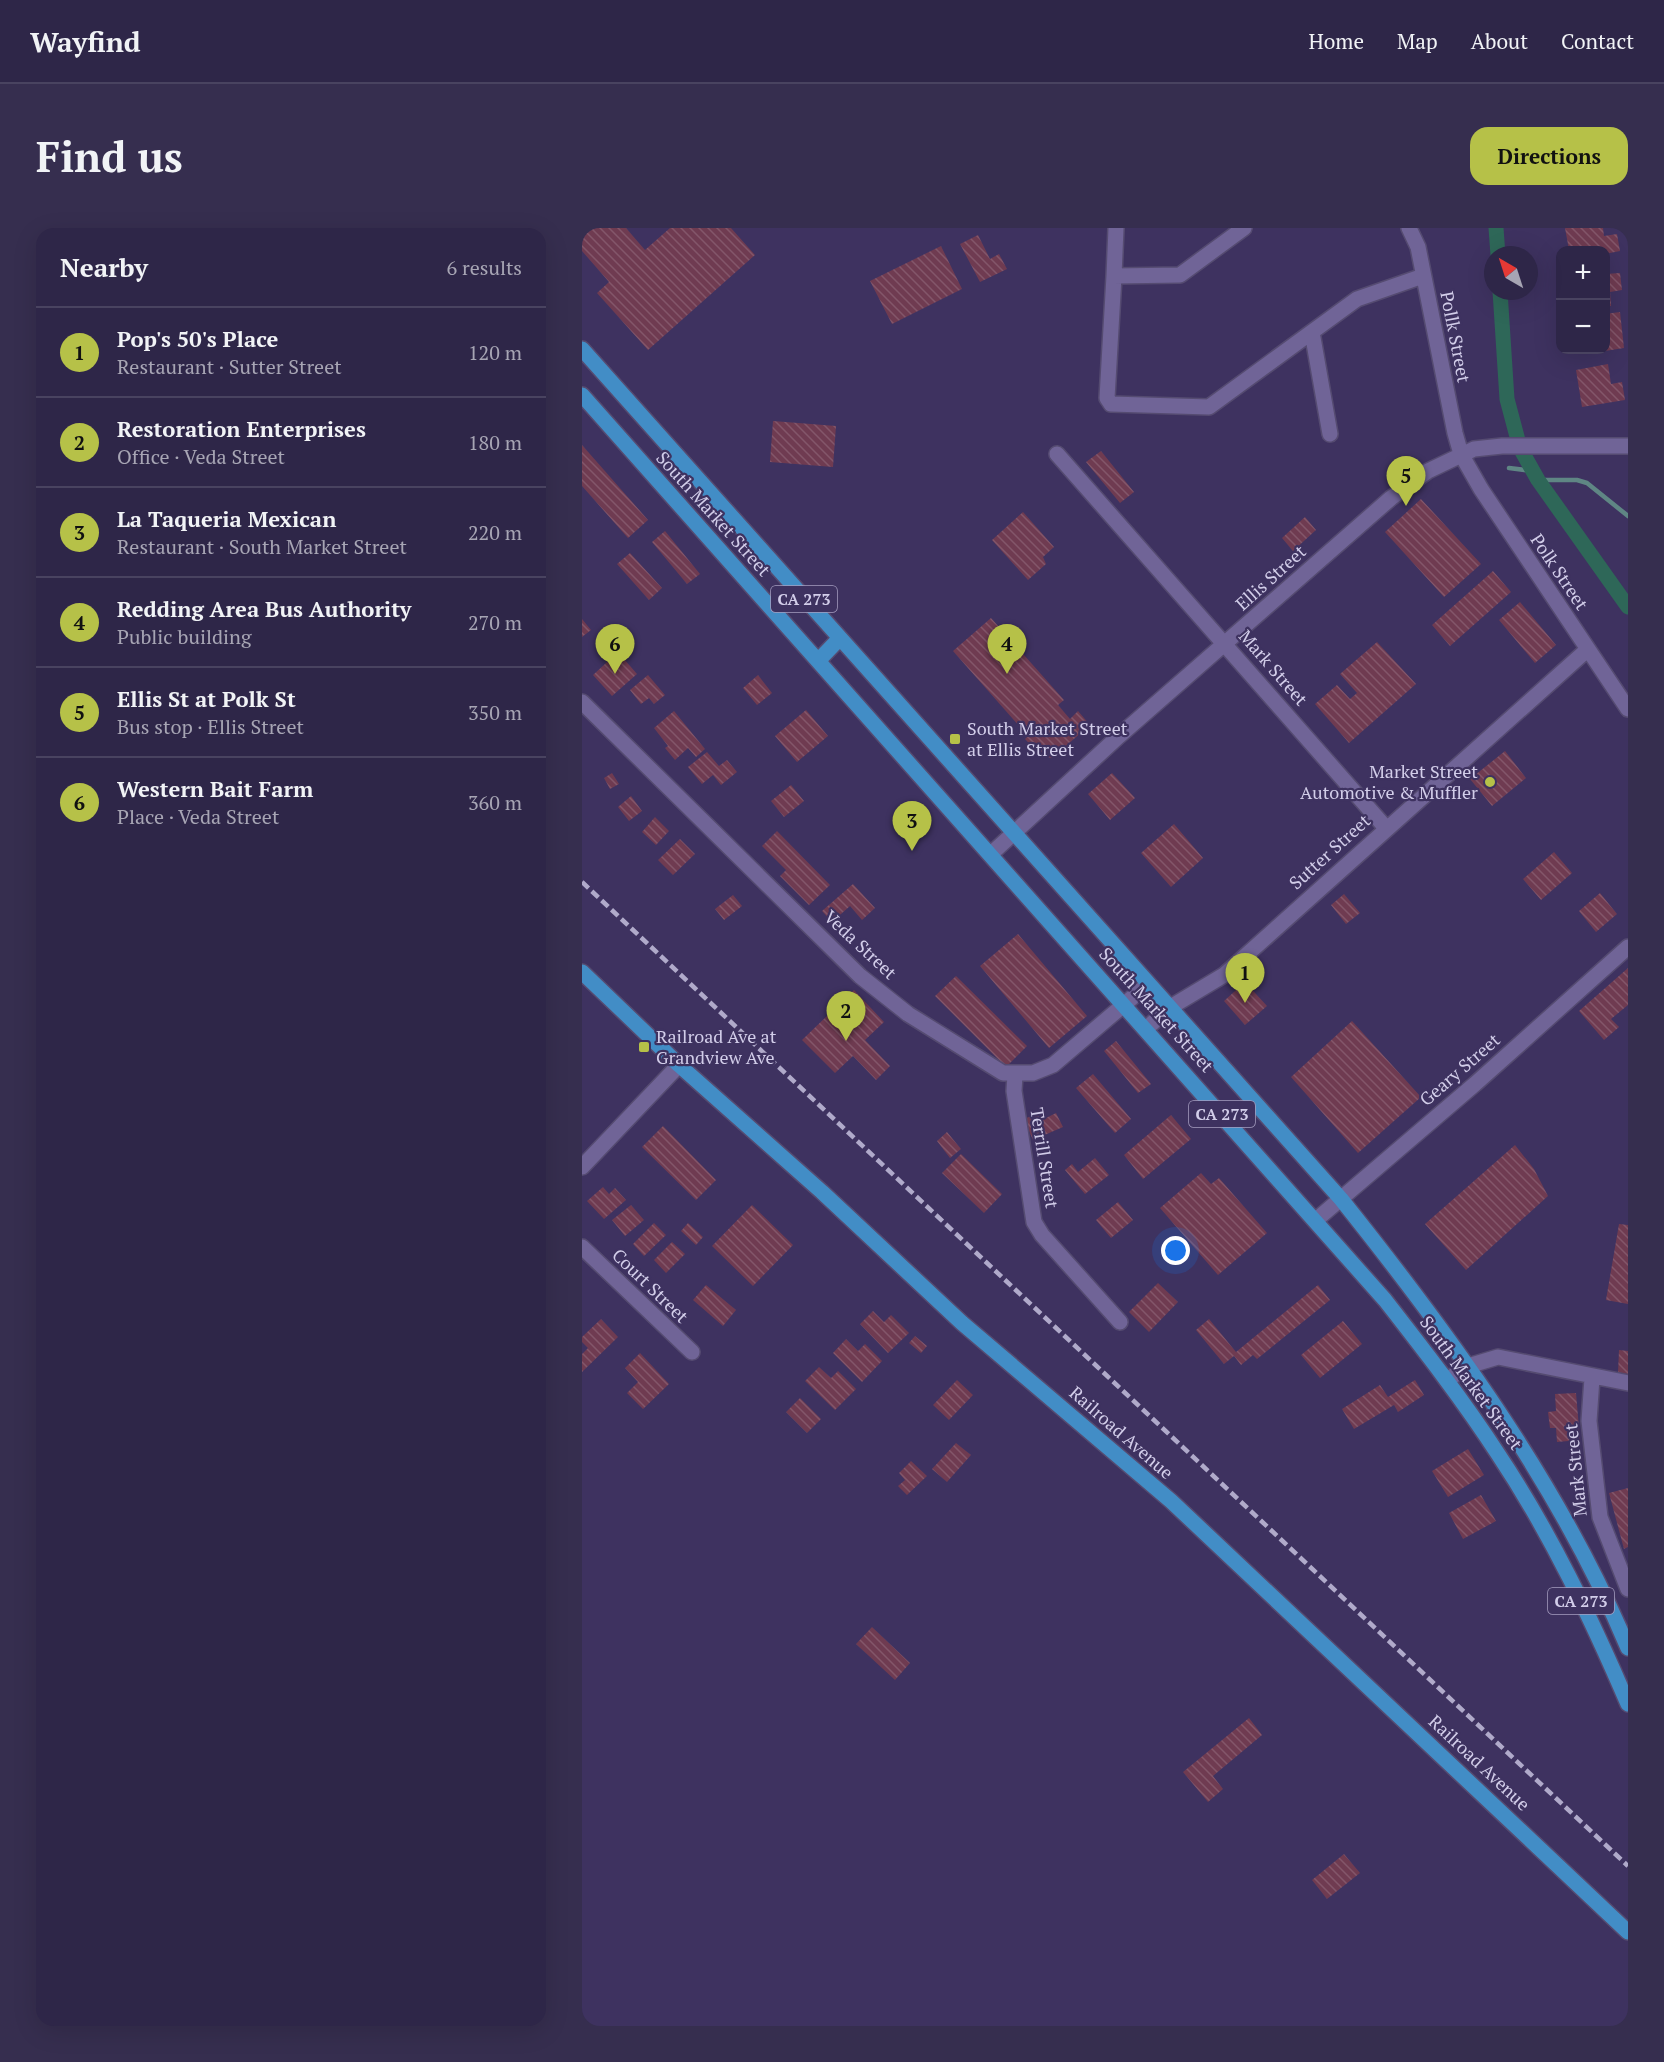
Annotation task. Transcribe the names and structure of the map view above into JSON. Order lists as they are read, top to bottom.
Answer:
{
  "streets": {
    "main road": ["South Market Street", "CA 273", "Railroad Avenue"],
    "street": [
      "Pollk Street",
      "Polk Street",
      "Ellis Street",
      "Mark Street",
      "Sutter Street",
      "Veda Street",
      "Geary Street",
      "Terrill Street",
      "Court Street"
    ]
  },
  "crossings": [
    ["Pollk Street", "Polk Street"],
    ["Pollk Street", "Ellis Street"],
    ["South Market Street", "Ellis Street"],
    ["South Market Street", "Sutter Street"],
    ["South Market Street", "Geary Street"],
    ["Polk Street", "Ellis Street"],
    ["Polk Street", "Sutter Street"],
    ["Ellis Street", "Mark Street"],
    ["Mark Street", "Sutter Street"],
    ["Veda Street", "Terrill Street"]
  ],
  "places": {
    "transit": ["South Market Street at Ellis Street", "Railroad Ave at Grandview Ave"],
    "other": ["Market Street Automotive & Muffler"]
  },
  "north": "top left",
  "page": {
    "header": "Wayfind",
    "nav": [
      "Home",
      "Map",
      "About",
      "Contact"
    ],
    "buttons": "Directions",
    "title": "Find us",
    "heading": ["Nearby", "6 results"],
    "map_buttons": ["+", "−"],
    "list": [
      {
        "mark": "1",
        "name": "Pop's 50's Place",
        "note": "Restaurant · Sutter Street",
        "value": "120 m"
      },
      {
        "mark": "2",
        "name": "Restoration Enterprises",
        "note": "Office · Veda Street",
        "value": "180 m"
      },
      {
        "mark": "3",
        "name": "La Taqueria Mexican",
        "note": "Restaurant · South Market Street",
        "value": "220 m"
      },
      {
        "mark": "4",
        "name": "Redding Area Bus Authority",
        "note": "Public building",
        "value": "270 m"
      },
      {
        "mark": "5",
        "name": "Ellis St at Polk St",
        "note": "Bus stop · Ellis Street",
        "value": "350 m"
      },
      {
        "mark": "6",
        "name": "Western Bait Farm",
        "note": "Place · Veda Street",
        "value": "360 m"
      }
    ],
    "pins": [
      "5",
      "4",
      "6",
      "3",
      "1",
      "2"
    ]
  }
}
